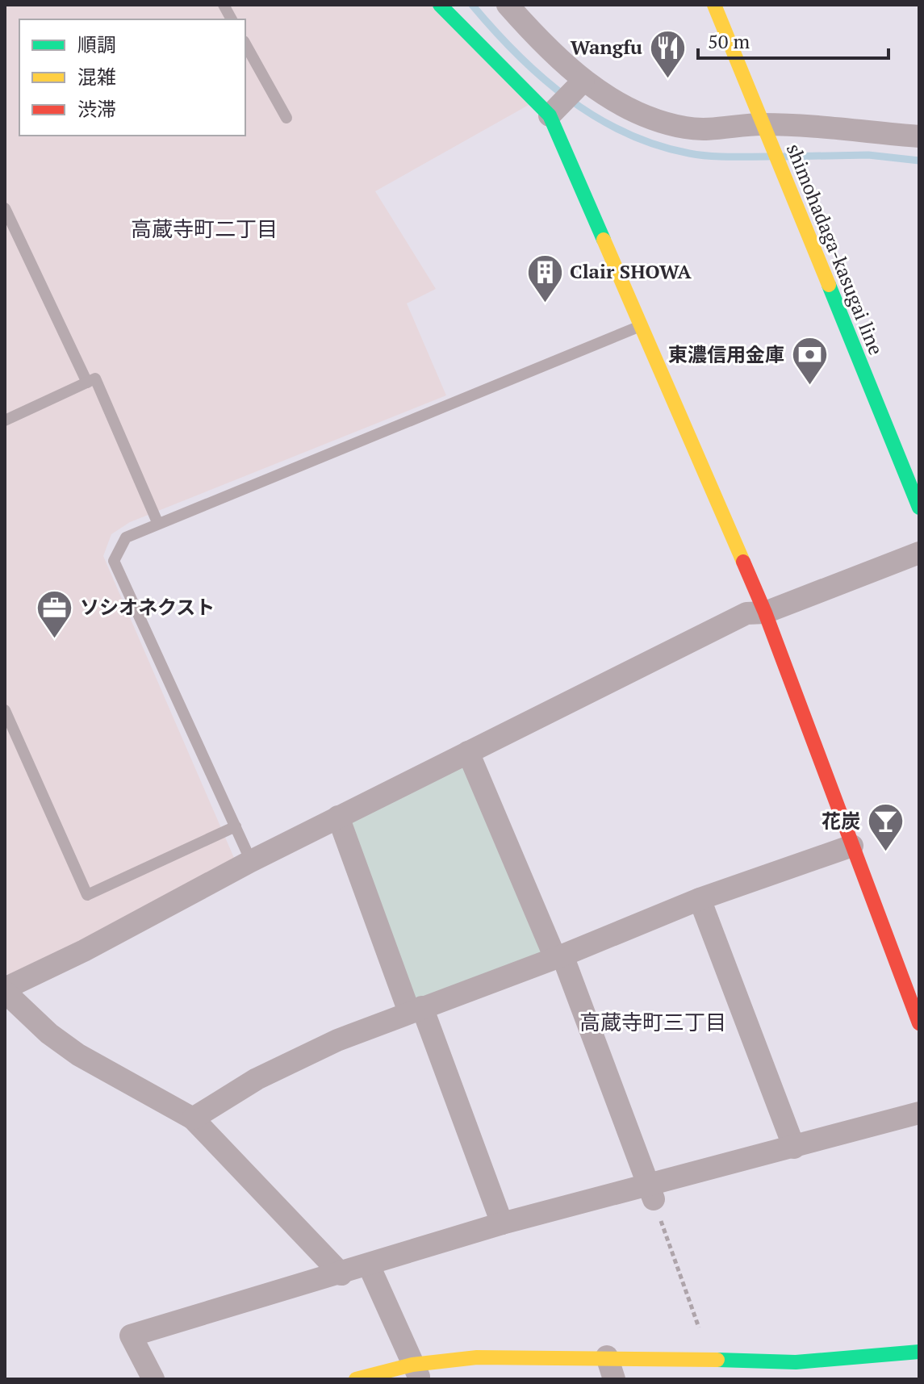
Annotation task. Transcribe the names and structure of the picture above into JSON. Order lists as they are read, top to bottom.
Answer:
{
  "streets": {
    "street": ["shimohadaga-kasugai line"]
  },
  "districts": ["高蔵寺町二丁目", "高蔵寺町三丁目"],
  "places": {
    "restaurant": ["Wangfu"],
    "building": ["Clair SHOWA"],
    "bank": ["東濃信用金庫"],
    "office": ["ソシオネクスト"],
    "bar": ["花炭"]
  },
  "legend": ["順調", "混雑", "渋滞"],
  "scale_bar": "50 m"
}
